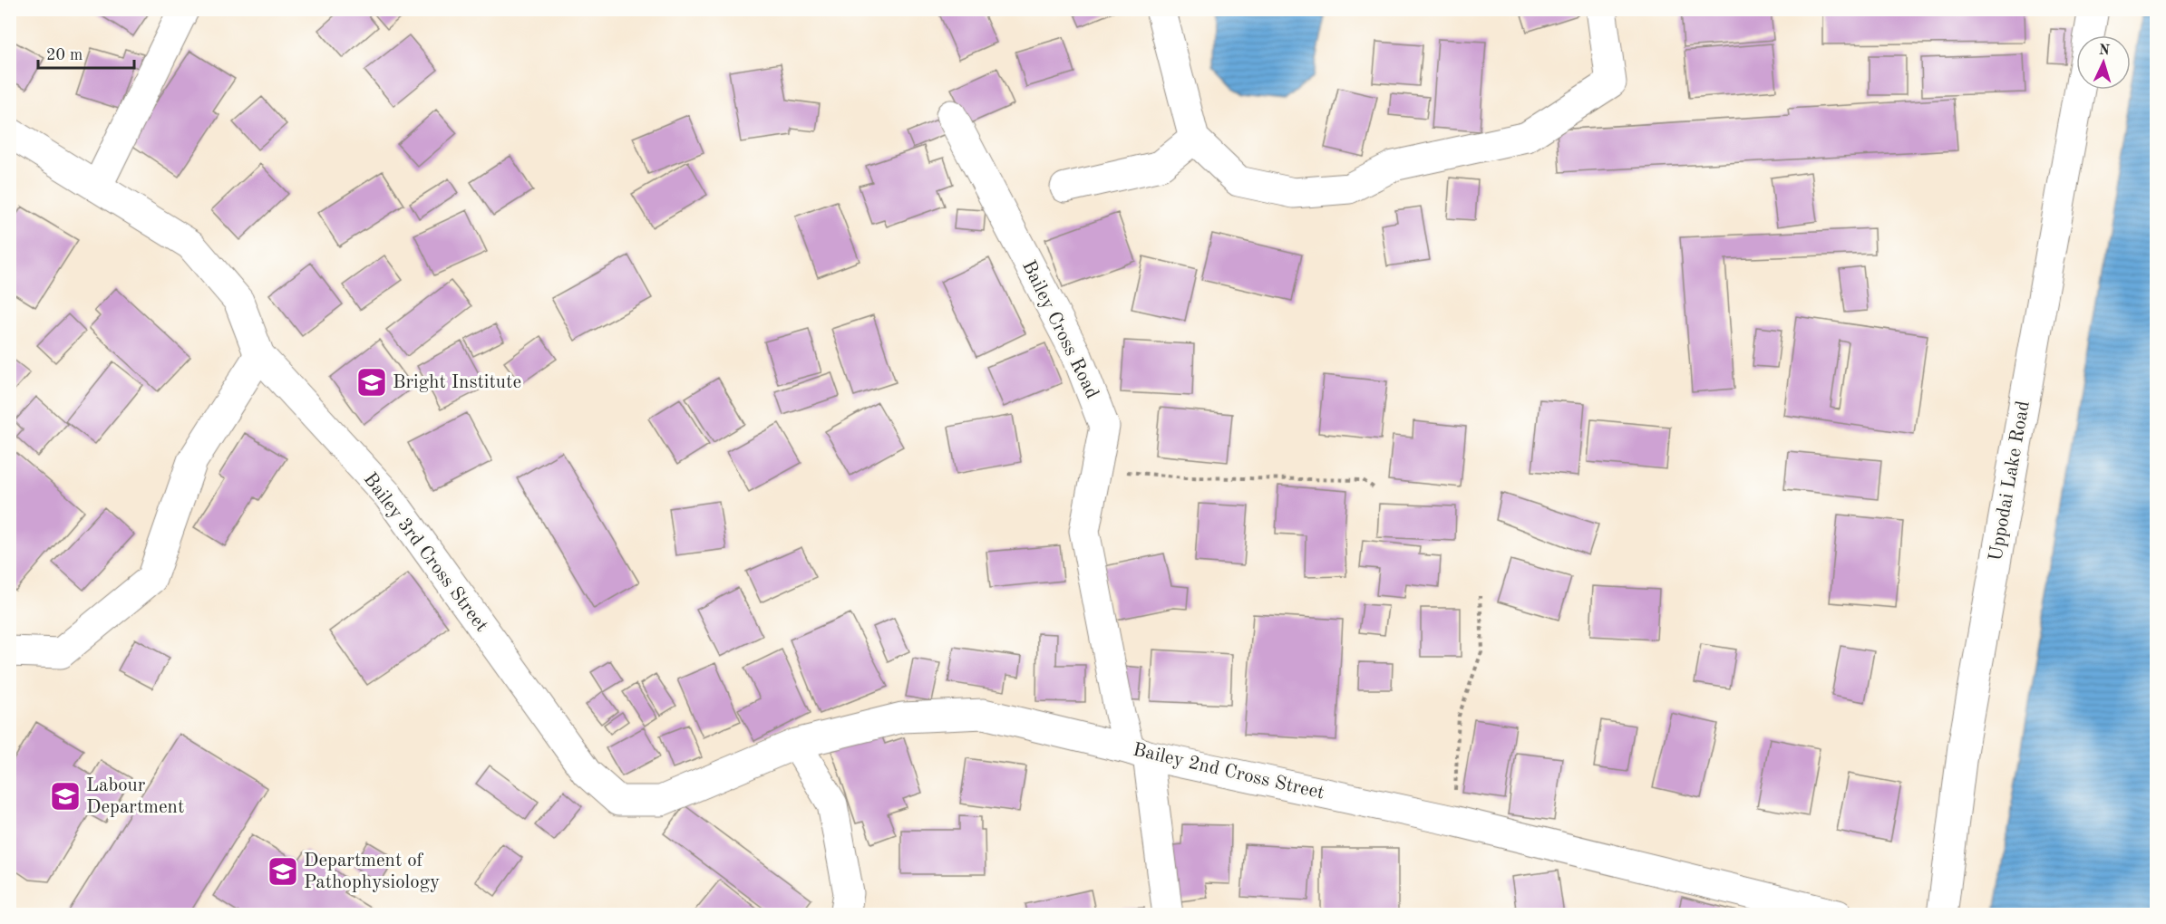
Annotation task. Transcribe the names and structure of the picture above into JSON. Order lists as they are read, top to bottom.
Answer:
{
  "streets": {
    "street": [
      "Bailey Cross Road",
      "Uppodai Lake Road",
      "Bailey 3rd Cross Street",
      "Bailey 2nd Cross Street"
    ]
  },
  "crossings": [
    ["Bailey Cross Road", "Bailey 2nd Cross Street"],
    ["Bailey 3rd Cross Street", "Bailey 2nd Cross Street"]
  ],
  "places": {
    "school or university": ["Bright Institute", "Labour Department", "Department of Pathophysiology"]
  },
  "scale_bar": "20 m",
  "north": "top"
}
